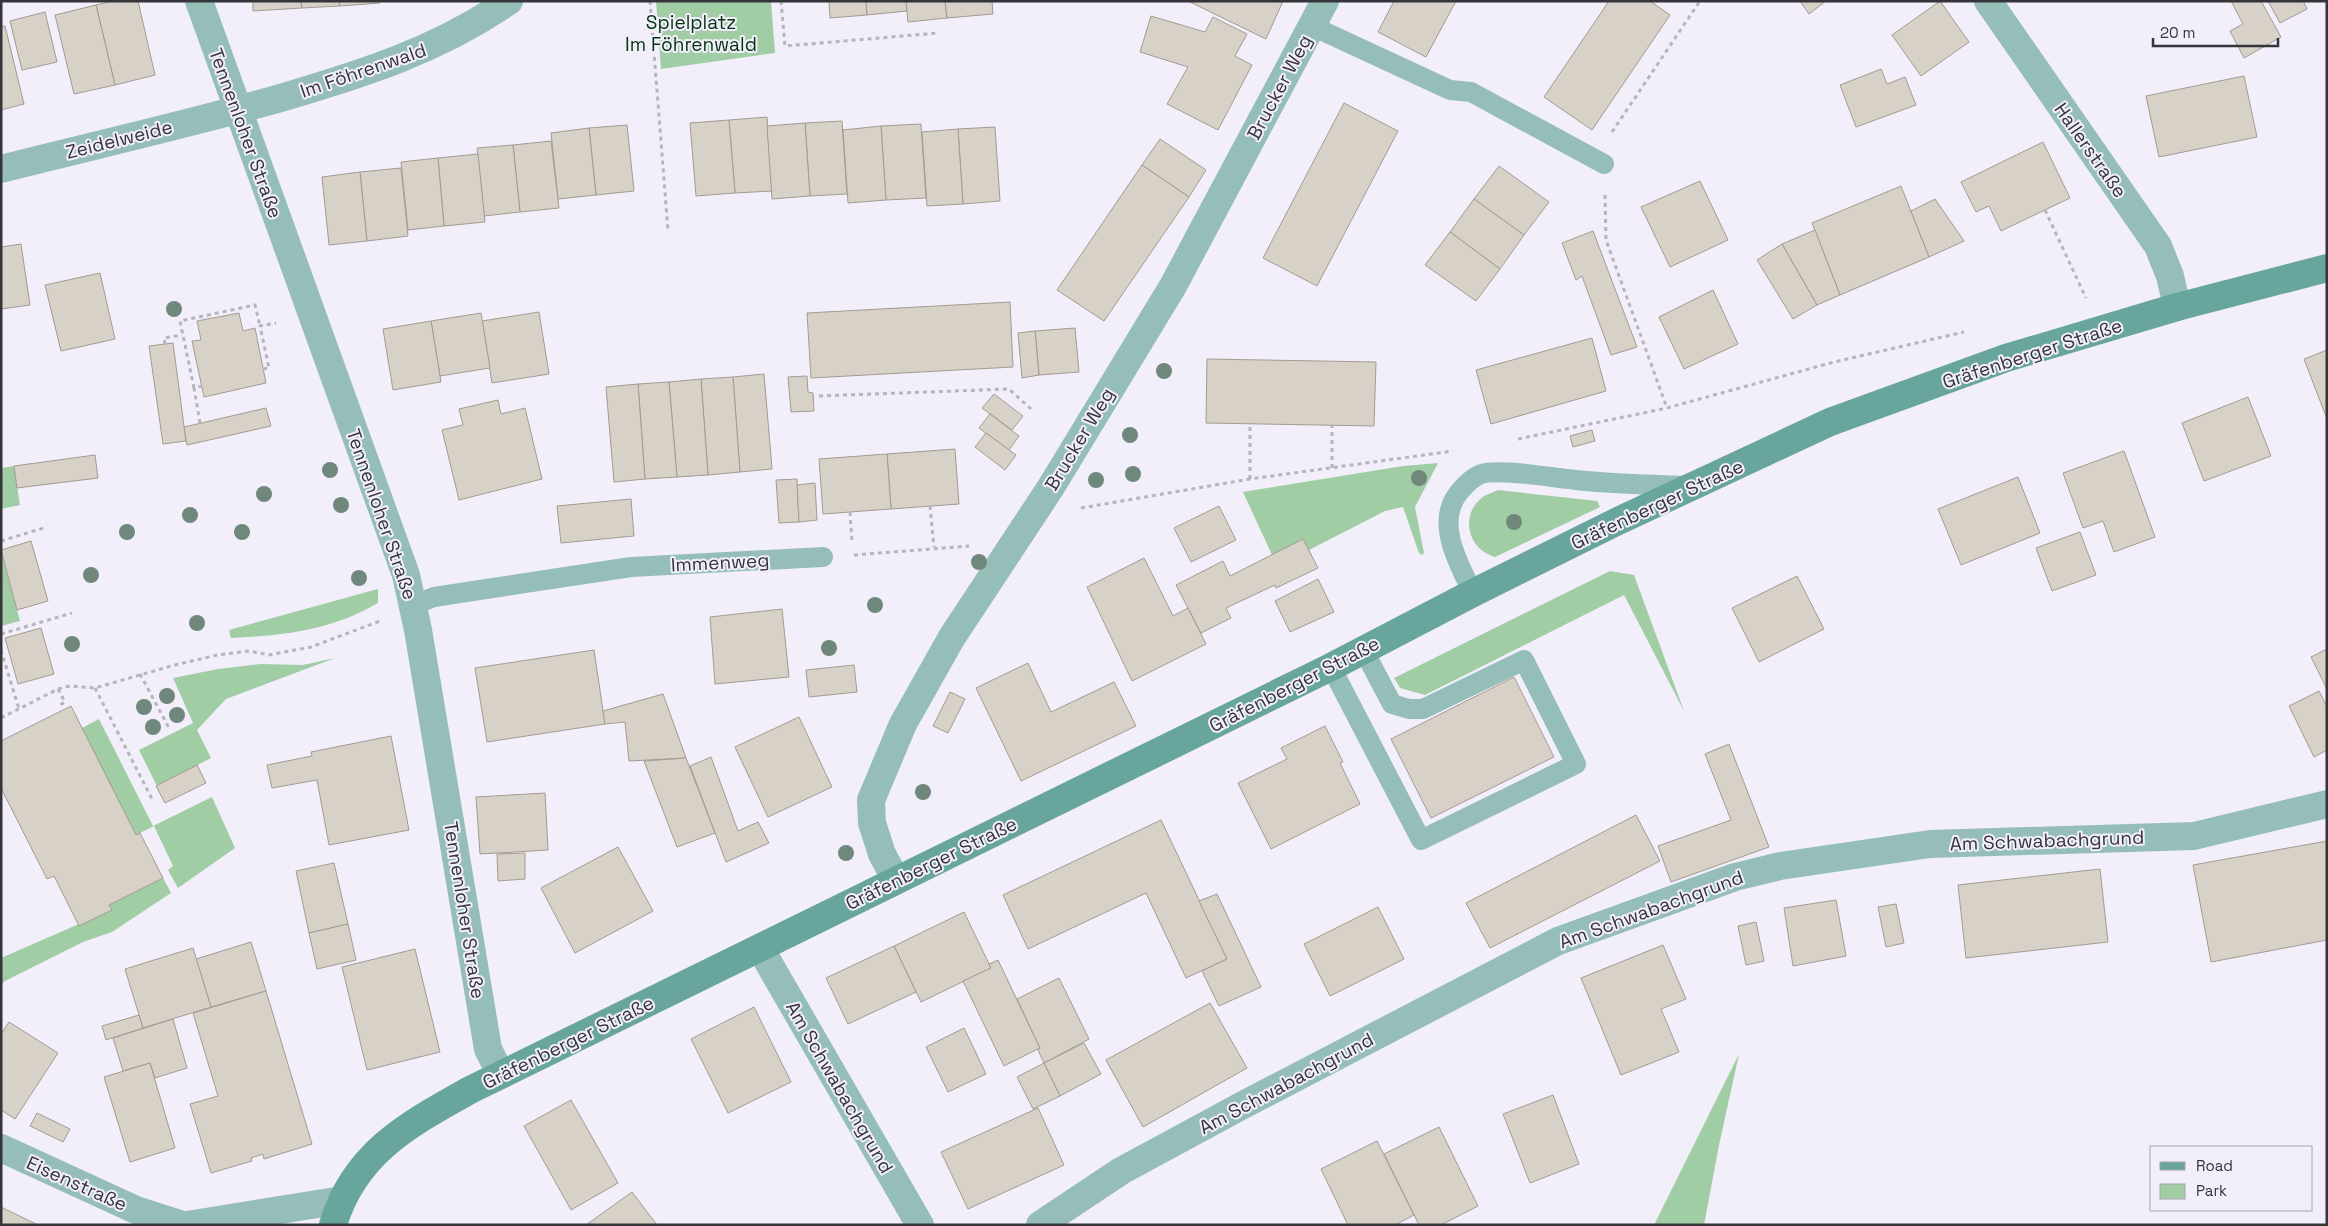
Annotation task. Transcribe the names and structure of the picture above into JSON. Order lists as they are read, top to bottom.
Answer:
{
  "streets": {
    "main road": ["Gräfenberger Straße"],
    "street": [
      "Im Föhrenwald",
      "Brucker Weg",
      "Tennenloher Straße",
      "Zeidelweide",
      "Hallerstraße",
      "Am Schwabachgrund",
      "Eisenstraße"
    ],
    "lane": ["Immenweg"]
  },
  "crossings": [
    ["Im Föhrenwald", "Tennenloher Straße"],
    ["Im Föhrenwald", "Zeidelweide"],
    ["Brucker Weg", "Gräfenberger Straße"],
    ["Tennenloher Straße", "Zeidelweide"],
    ["Tennenloher Straße", "Gräfenberger Straße"],
    ["Tennenloher Straße", "Immenweg"],
    ["Hallerstraße", "Gräfenberger Straße"],
    ["Gräfenberger Straße", "Am Schwabachgrund"]
  ],
  "parks": ["Spielplatz Im Föhrenwald"],
  "legend": ["Road", "Park"],
  "scale_bar": "20 m"
}
